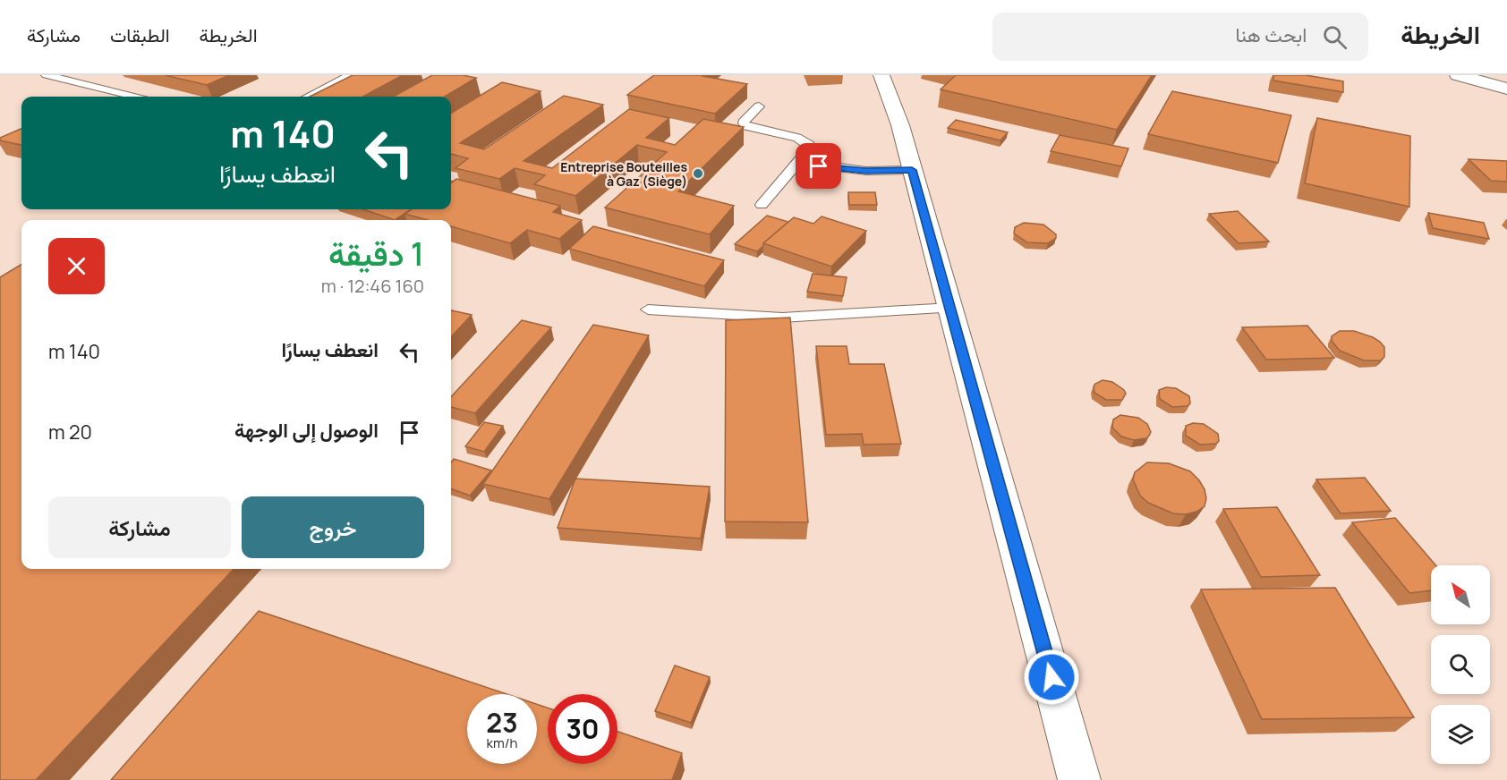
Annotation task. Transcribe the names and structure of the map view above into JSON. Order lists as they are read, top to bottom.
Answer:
{
  "places": ["Entreprise Bouteilles à Gaz (Siège)"],
  "north": "top left",
  "page": {
    "header": "الخريطة",
    "search": "ابحث هنا",
    "nav": ["الخريطة", "الطبقات", "مشاركة"],
    "turn": ["140 m", "انعطف يسارًا"],
    "heading": ["1 دقيقة", "160 m · 12:46"],
    "list": [
      {
        "name": "انعطف يسارًا",
        "value": "140 m"
      },
      {
        "name": "الوصول إلى الوجهة",
        "value": "20 m"
      }
    ],
    "buttons": ["خروج", "مشاركة"],
    "speed": "23 km/h",
    "limit": "30"
  }
}
